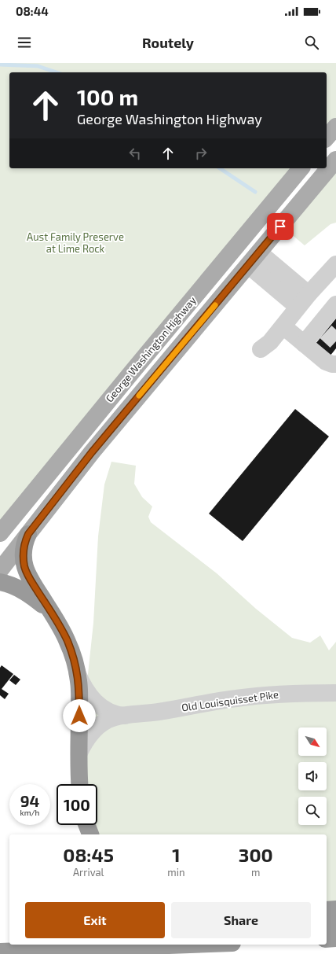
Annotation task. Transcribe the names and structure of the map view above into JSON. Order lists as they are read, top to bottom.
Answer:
{
  "streets": {
    "main road": ["George Washington Highway"],
    "street": ["Old Louisquisset Pike"]
  },
  "parks": ["Aust Family Preserve at Lime Rock"],
  "north": "bottom right",
  "page": {
    "status": "08:44",
    "header": "Routely",
    "turn": ["100 m", "George Washington Highway"],
    "speed": "94 km/h",
    "limit": "100",
    "eta": [
      "08:45",
      "Arrival",
      "1",
      "min",
      "300",
      "m"
    ],
    "buttons": ["Exit", "Share"]
  }
}
